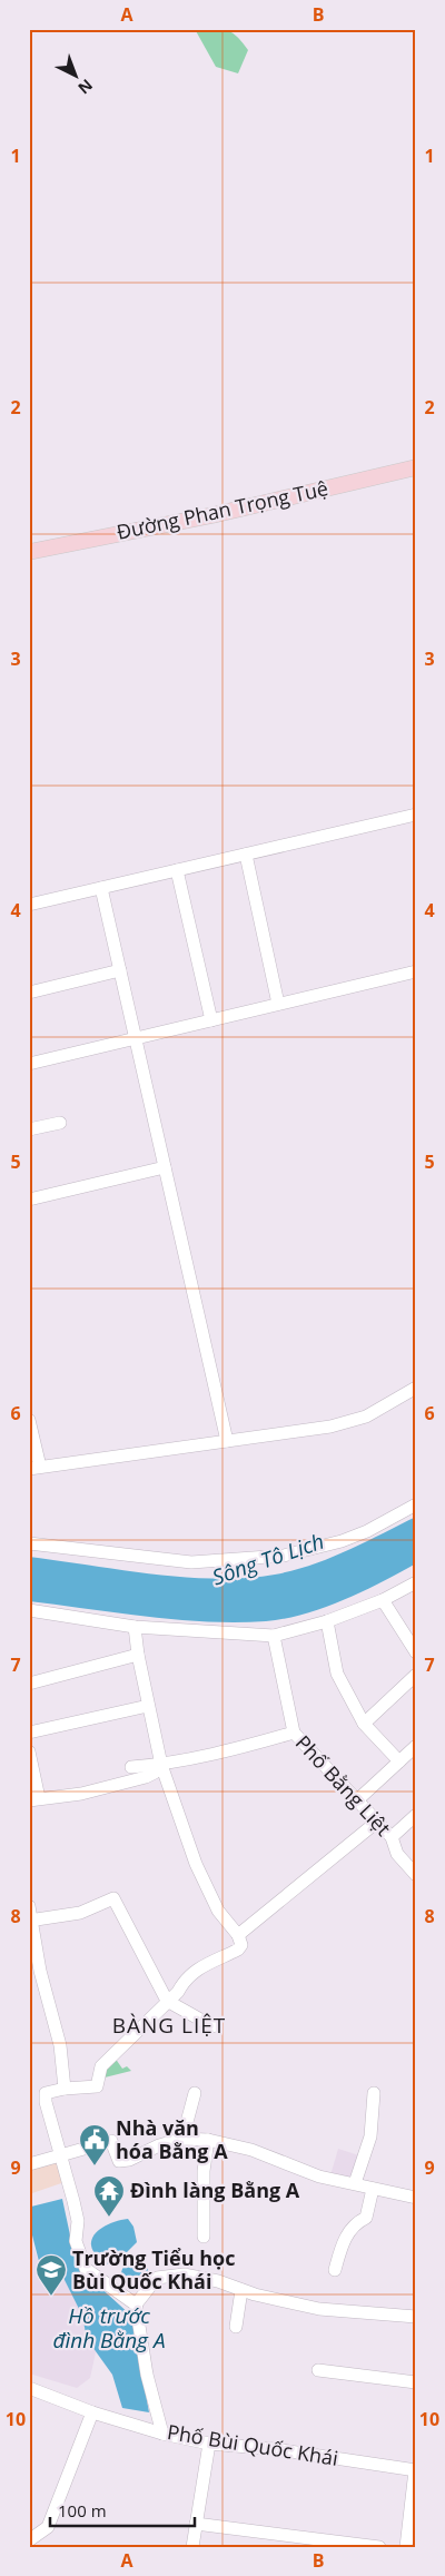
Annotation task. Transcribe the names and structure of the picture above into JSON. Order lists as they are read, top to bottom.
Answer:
{
  "streets": {
    "main road": ["Đường Phan Trọng Tuệ"],
    "street": ["Phố Bằng Liệt", "Phố Bùi Quốc Khái"]
  },
  "districts": ["BÀNG LIỆT"],
  "water": ["Sông Tô Lịch", "Hồ trước đình Bằng A"],
  "places": {
    "public building": ["Nhà văn hóa Bằng A"],
    "temple": ["Đình làng Bằng A"],
    "school or university": ["Trường Tiểu học Bùi Quốc Khái"]
  },
  "scale_bar": "100 m",
  "north": "bottom right",
  "grid": {
    "columns": ["A", "B"],
    "rows": [
      "1",
      "2",
      "3",
      "4",
      "5",
      "6",
      "7",
      "8",
      "9",
      "10"
    ]
  }
}
